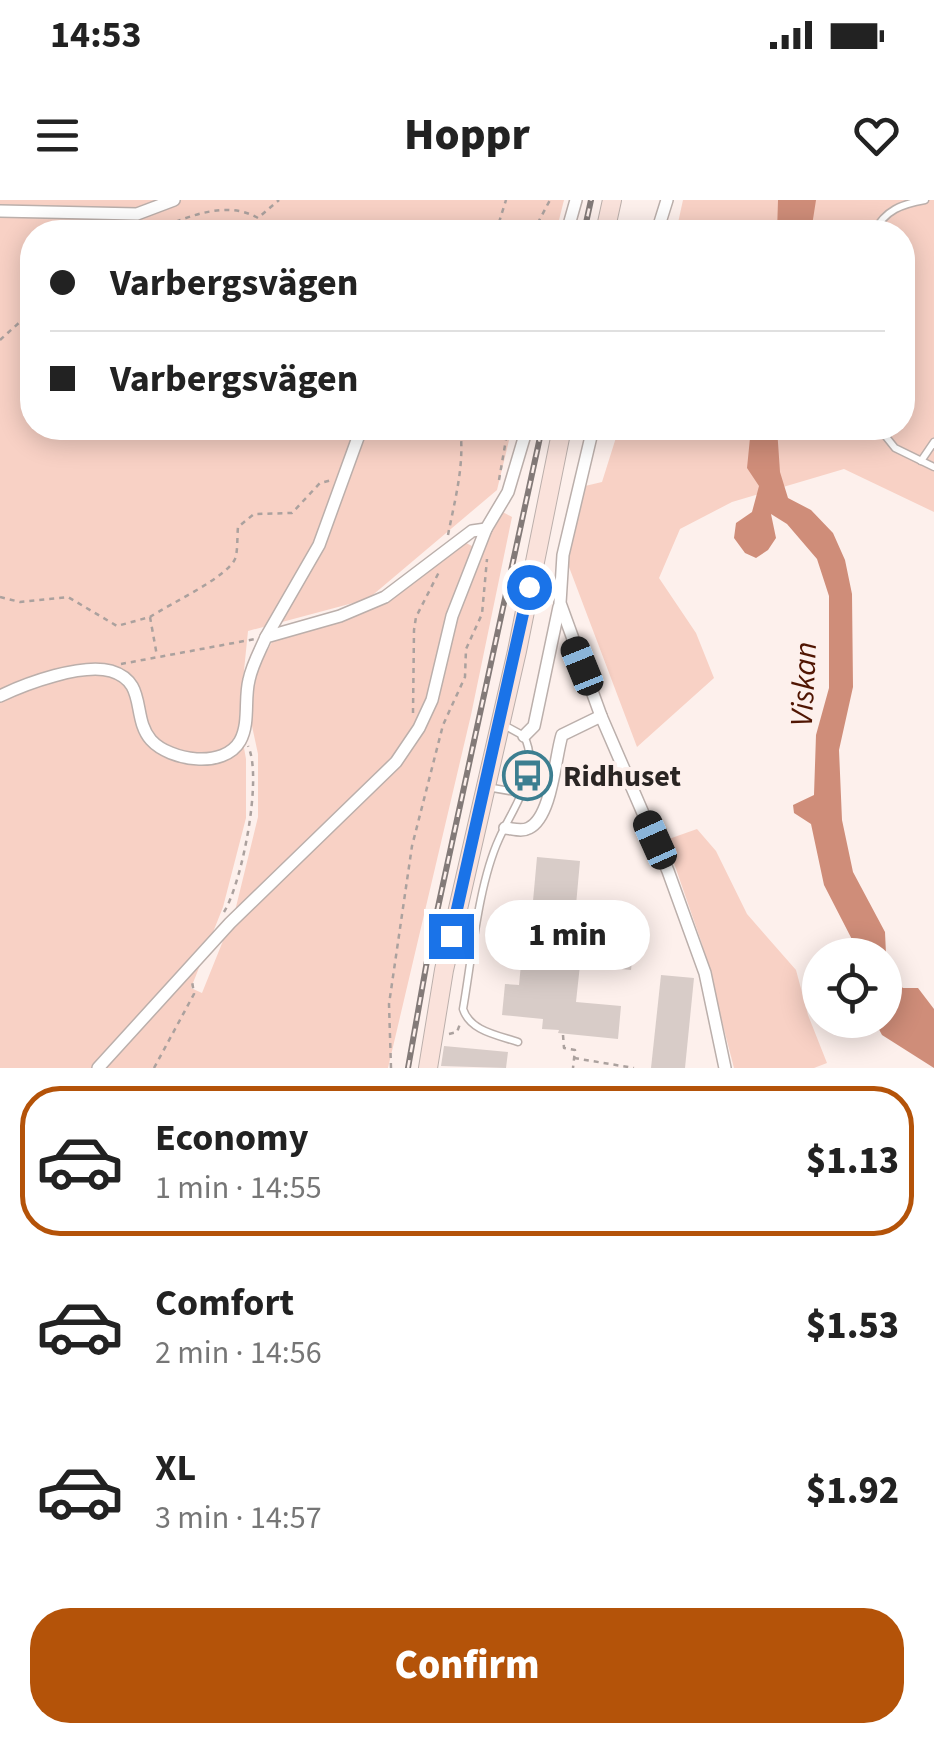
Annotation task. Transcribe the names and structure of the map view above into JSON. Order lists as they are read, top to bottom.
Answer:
{
  "water": ["Viskan"],
  "places": {
    "bus stop": ["Ridhuset"]
  },
  "page": {
    "status": "14:53",
    "header": "Hoppr",
    "banner": ["Varbergsvägen", "Varbergsvägen"],
    "bubble": "1 min",
    "list": [
      {
        "name": "Economy",
        "note": "1 min · 14:55",
        "value": "$1.13"
      },
      {
        "name": "Comfort",
        "note": "2 min · 14:56",
        "value": "$1.53"
      },
      {
        "name": "XL",
        "note": "3 min · 14:57",
        "value": "$1.92"
      }
    ],
    "buttons": "Confirm"
  }
}
